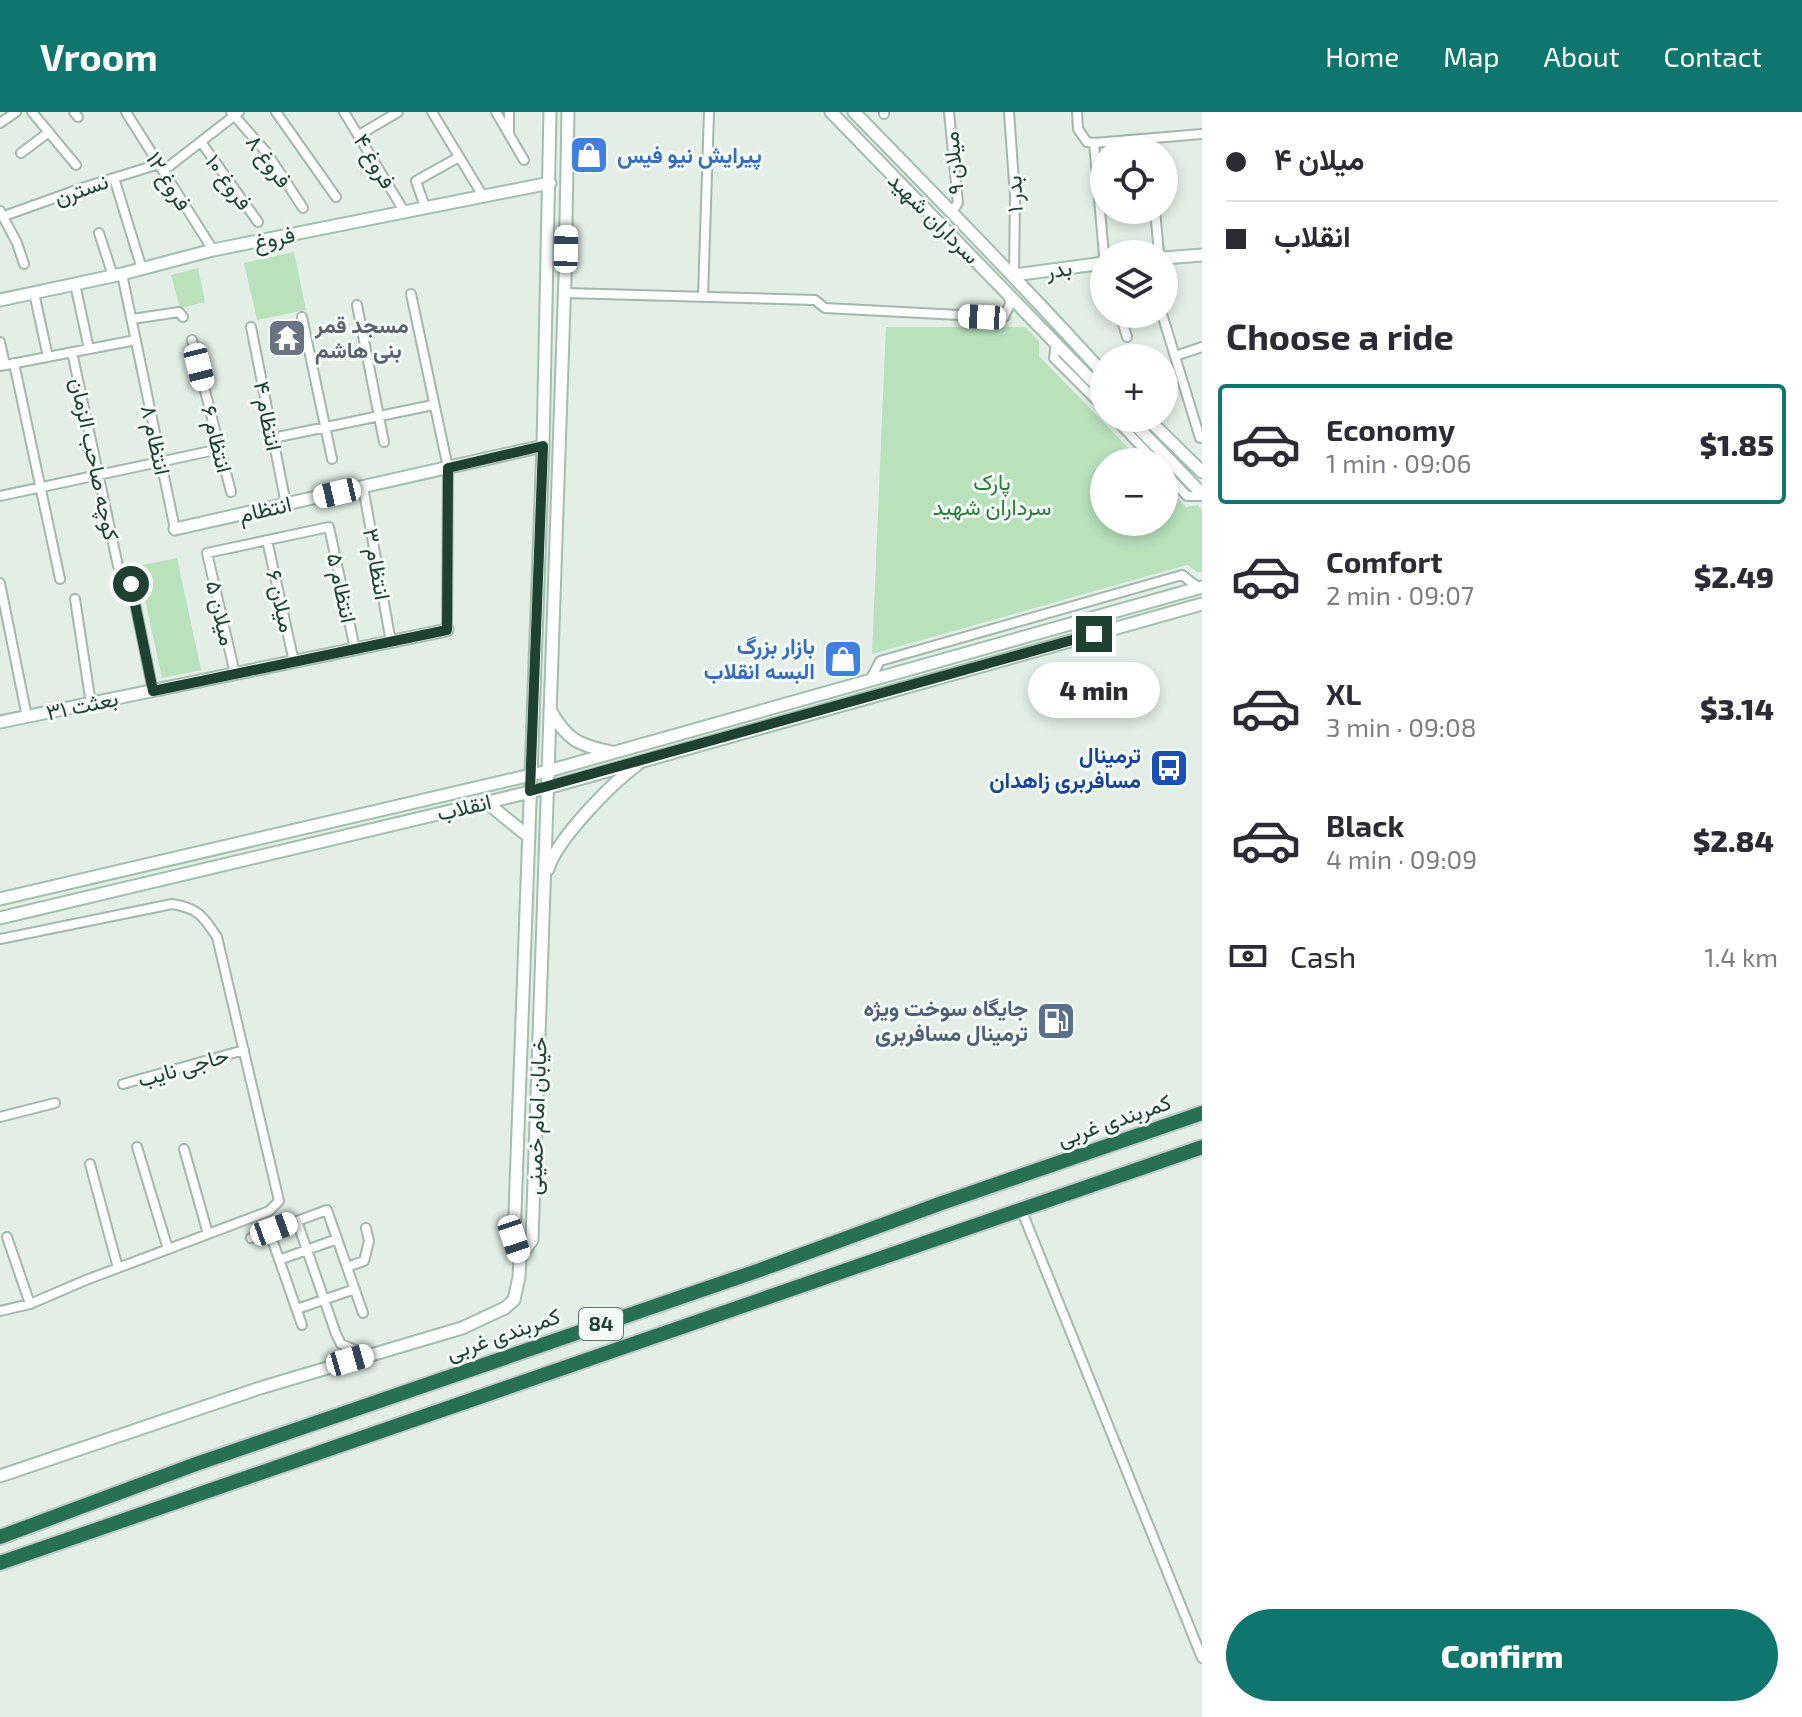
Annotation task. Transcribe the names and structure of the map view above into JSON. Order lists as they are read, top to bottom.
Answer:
{
  "streets": {
    "highway": ["کمربندی غربی", "84"],
    "main road": [
      "سرداران شهید",
      "فروغ",
      "بدر",
      "انتظام",
      "بعثت ۳۱",
      "انقلاب",
      "خیابان امام خمینی"
    ],
    "street": [
      "فروغ ۸",
      "فروغ ۴",
      "میلان ۹",
      "فروغ ۱۲",
      "فروغ ۱۰",
      "نسترن",
      "بدر ۱",
      "انتظام ۴",
      "انتظام ۶",
      "انتظام ۸",
      "کوچه صاحب الزمان",
      "انتظام ۳",
      "انتظام ۵",
      "میلان ۶",
      "میلان ۵",
      "حاجی نایب"
    ]
  },
  "crossings": [
    ["فروغ ۴", "فروغ"],
    ["میلان ۹", "سرداران شهید"],
    ["فروغ ۱۲", "نسترن"],
    ["فروغ ۱۲", "فروغ"],
    ["بدر ۱", "سرداران شهید"],
    ["بدر ۱", "بدر"],
    ["سرداران شهید", "بدر"],
    ["فروغ", "انتظام ۸"],
    ["فروغ", "خیابان امام خمینی"],
    ["انتظام ۴", "انتظام"],
    ["انتظام ۸", "انتظام"],
    ["انتظام", "انتظام ۳"],
    ["انتظام", "خیابان امام خمینی"],
    ["انتظام ۳", "بعثت ۳۱"],
    ["انتظام ۵", "میلان ۶"],
    ["انتظام ۵", "میلان ۵"],
    ["انتظام ۵", "بعثت ۳۱"],
    ["میلان ۶", "میلان ۵"],
    ["میلان ۶", "بعثت ۳۱"],
    ["میلان ۵", "بعثت ۳۱"],
    ["انقلاب", "خیابان امام خمینی"]
  ],
  "parks": ["پارک سرداران شهید"],
  "places": {
    "shop": ["پیرایش نیو فیس", "بازار بزرگ البسه انقلاب"],
    "temple": ["مسجد قمر بنی هاشم"],
    "bus stop": ["ترمینال مسافربری زاهدان"],
    "fuel station": ["جایگاه سوخت ویژه ترمینال مسافربری"]
  },
  "page": {
    "header": "Vroom",
    "nav": [
      "Home",
      "Map",
      "About",
      "Contact"
    ],
    "banner": ["میلان ۴", "انقلاب"],
    "map_buttons": ["+", "−"],
    "heading": "Choose a ride",
    "list": [
      {
        "name": "Economy",
        "note": "1 min · 09:06",
        "value": "$1.85"
      },
      {
        "name": "Comfort",
        "note": "2 min · 09:07",
        "value": "$2.49"
      },
      {
        "name": "XL",
        "note": "3 min · 09:08",
        "value": "$3.14"
      },
      {
        "name": "Black",
        "note": "4 min · 09:09",
        "value": "$2.84"
      }
    ],
    "bubble": "4 min",
    "pay": ["Cash", "1.4 km"],
    "buttons": "Confirm"
  }
}
